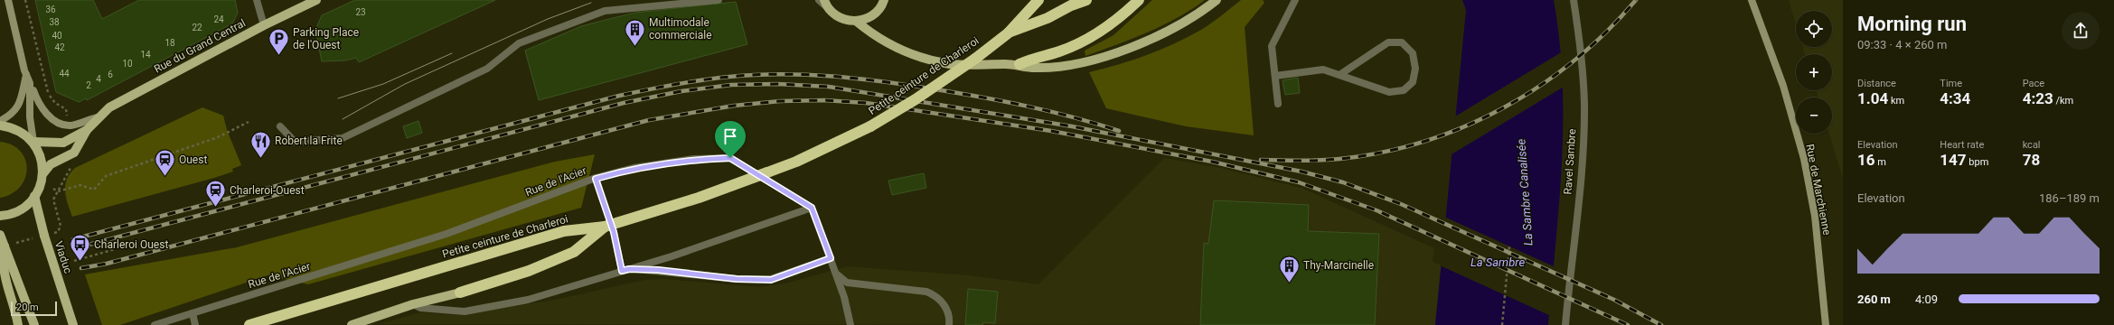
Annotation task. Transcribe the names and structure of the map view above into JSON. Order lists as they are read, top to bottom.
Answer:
{
  "streets": {
    "highway": ["Petite ceinture de Charleroi"],
    "main road": ["Rue du Grand Central", "Rue de Marchienne", "Viaduc"],
    "street": ["Ravel Sambre", "Rue de l'Acier"]
  },
  "water": ["La Sambre Canalisée", "La Sambre"],
  "places": {
    "building": ["Multimodale commerciale", "Thy-Marcinelle"],
    "parking": ["Parking Place de l'Ouest"],
    "restaurant": ["Robert la Frite"],
    "station": ["Ouest", "Charleroi-Ouest"],
    "bus stop": ["Charleroi Ouest"]
  },
  "house_numbers": [
    "36",
    "23",
    "24",
    "38",
    "22",
    "40",
    "18",
    "42",
    "14",
    "10",
    "44",
    "6",
    "4",
    "2"
  ],
  "scale_bar": "20 m",
  "page": {
    "heading": ["Morning run", "09:33 · 4 × 260 m"],
    "map_buttons": ["+", "−"],
    "stats": [
      ["Distance", "1.04 km"],
      ["Time", "4:34"],
      ["Pace", "4:23 /km"],
      ["Elevation", "16 m"],
      ["Heart rate", "147 bpm"],
      ["kcal", "78"]
    ],
    "chart": ["Elevation", "186–189 m"],
    "list": [
      {
        "name": "260 m",
        "note": "4:09"
      }
    ],
    "scale": "20 m"
  }
}
